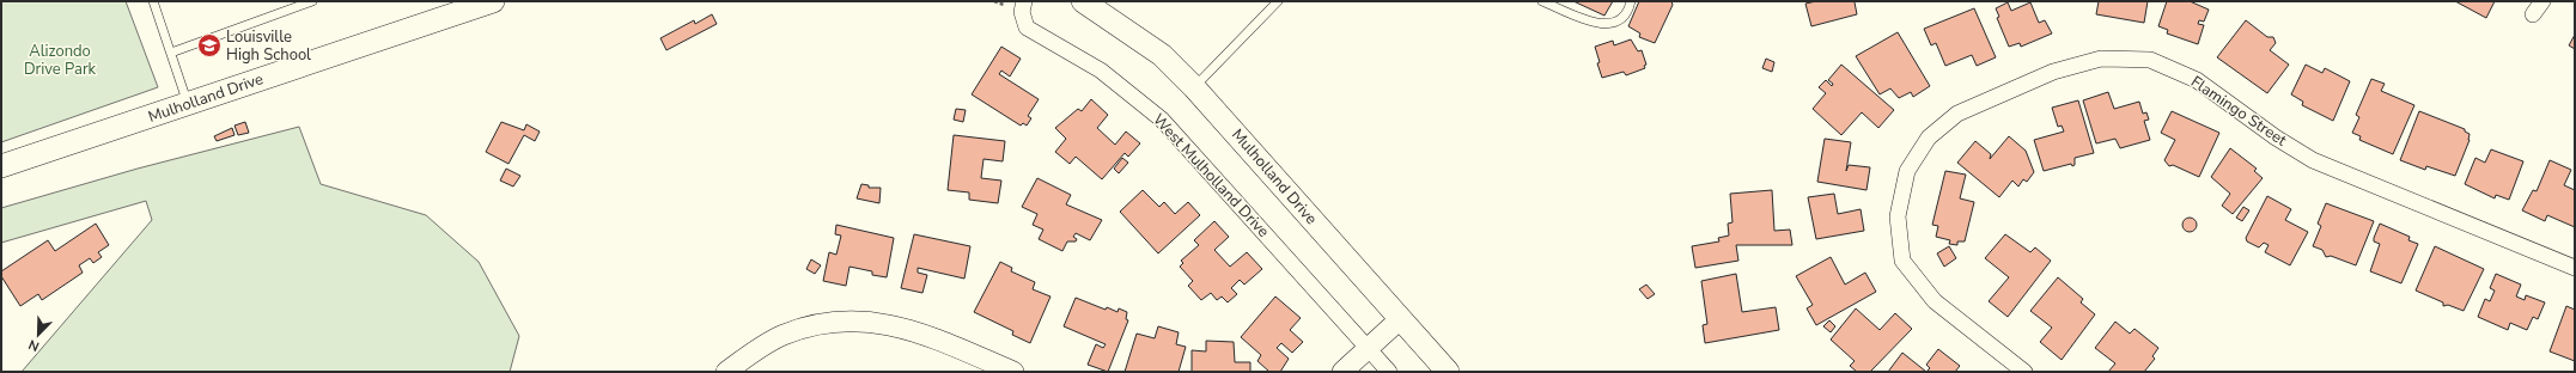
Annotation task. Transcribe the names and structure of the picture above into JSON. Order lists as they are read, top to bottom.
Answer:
{
  "streets": {
    "main road": ["Mulholland Drive"],
    "street": ["Flamingo Street", "West Mulholland Drive"]
  },
  "parks": ["Alizondo Drive Park"],
  "places": {
    "school or university": ["Louisville High School"]
  },
  "north": "bottom left"
}
